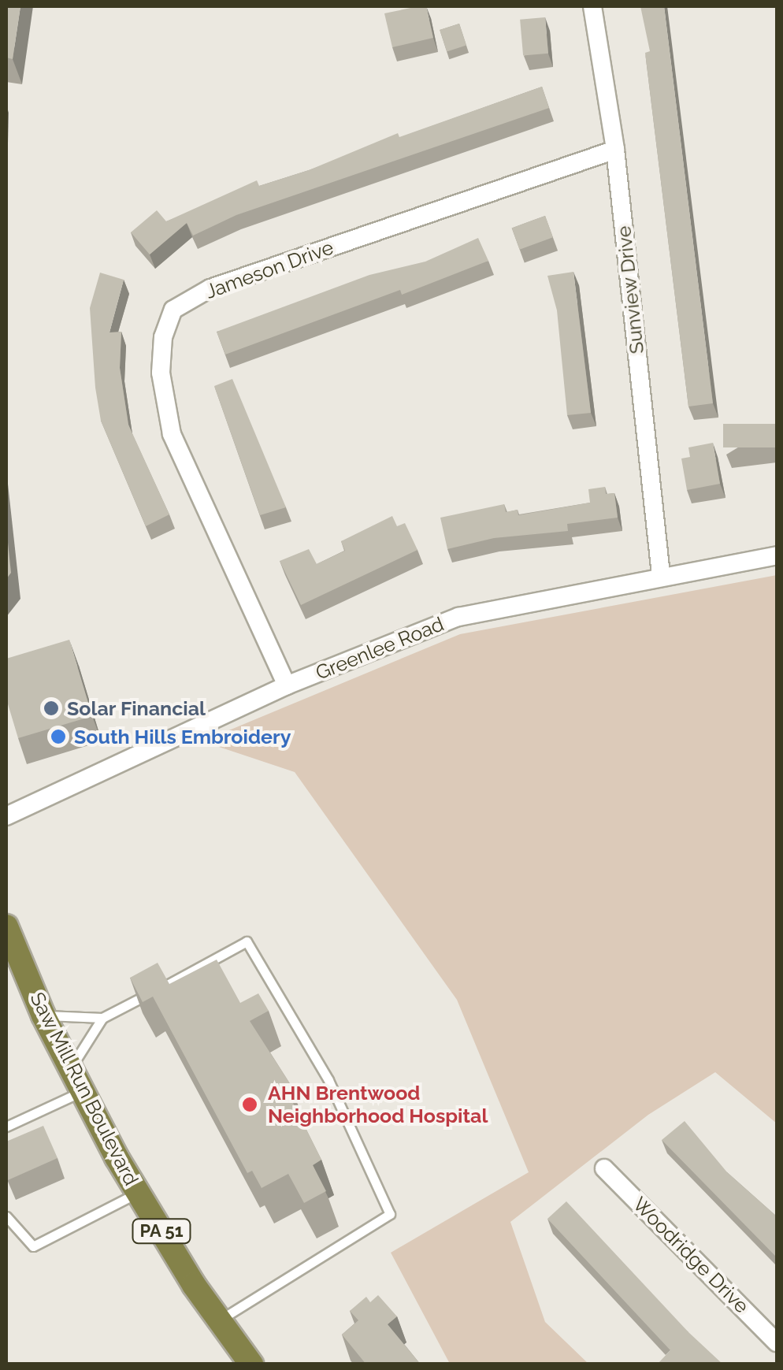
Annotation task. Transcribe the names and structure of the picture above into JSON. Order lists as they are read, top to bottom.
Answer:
{
  "streets": {
    "highway": ["Saw Mill Run Boulevard", "PA 51"],
    "street": [
      "Jameson Drive",
      "Sunview Drive",
      "Greenlee Road",
      "Woodridge Drive"
    ]
  },
  "crossings": [
    ["Jameson Drive", "Sunview Drive"],
    ["Jameson Drive", "Greenlee Road"],
    ["Sunview Drive", "Greenlee Road"]
  ],
  "places": ["Solar Financial", "South Hills Embroidery", "AHN Brentwood Neighborhood Hospital"]
}
